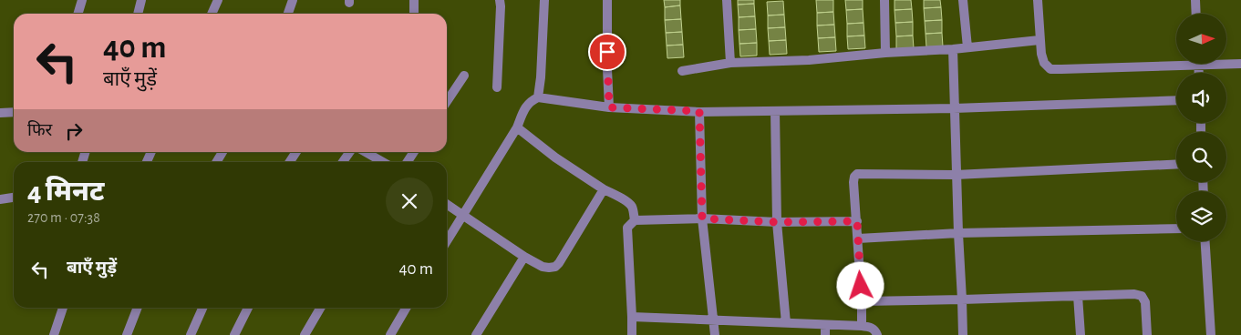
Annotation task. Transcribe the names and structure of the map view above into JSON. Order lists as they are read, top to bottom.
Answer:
{
  "north": "right",
  "page": {
    "turn": ["40 m", "बाएँ मुड़ें"],
    "then": "फिर",
    "heading": ["4 मिनट", "270 m · 07:38"],
    "list": [
      {
        "name": "बाएँ मुड़ें",
        "value": "40 m"
      }
    ]
  }
}
